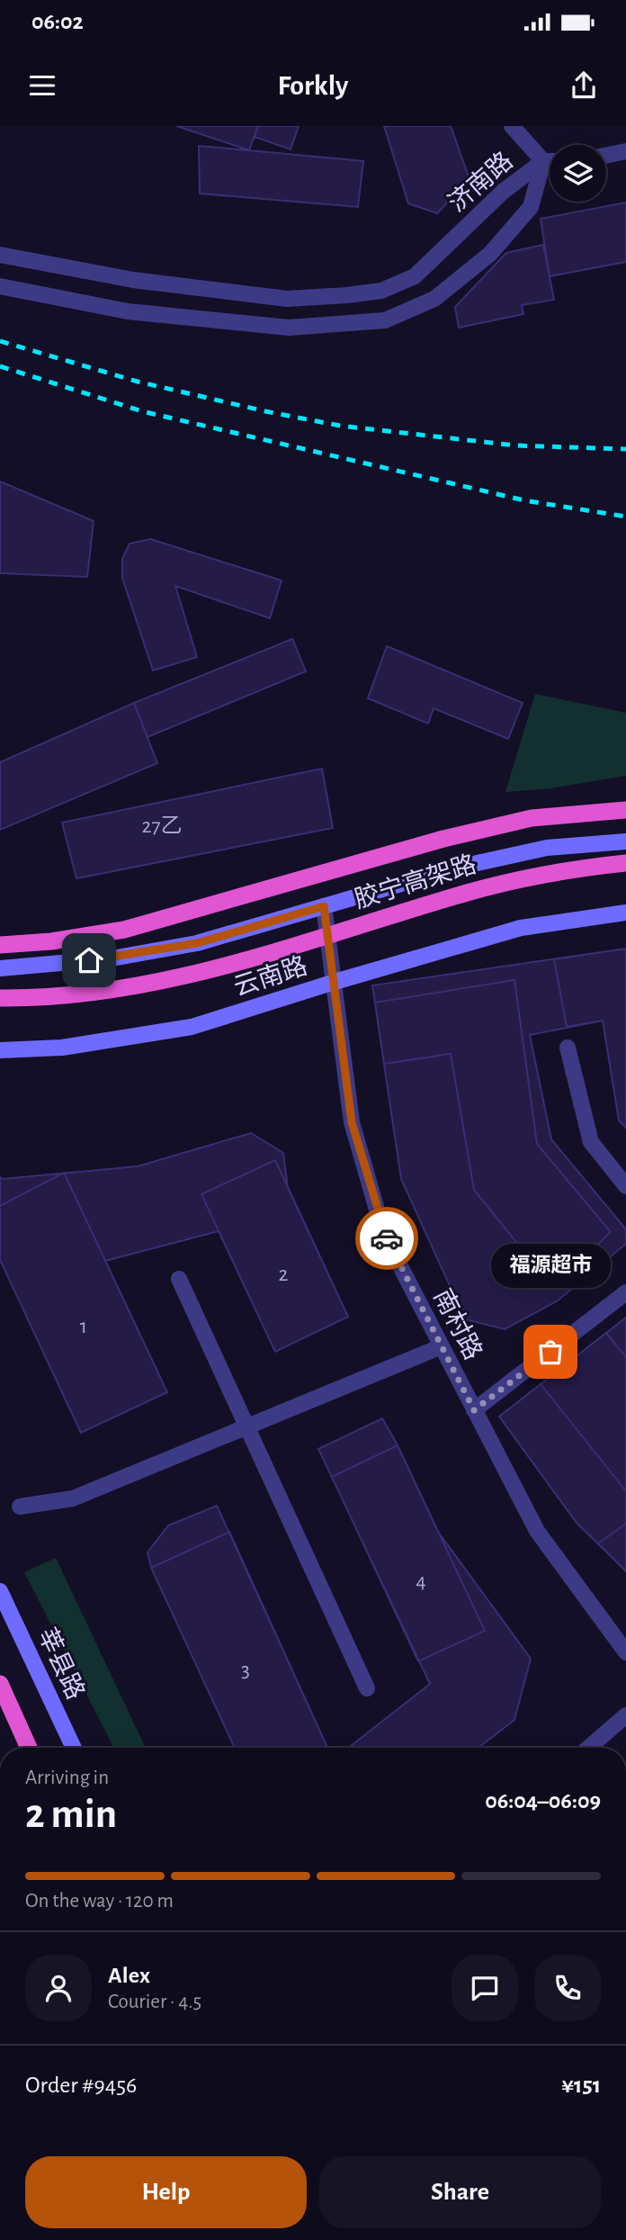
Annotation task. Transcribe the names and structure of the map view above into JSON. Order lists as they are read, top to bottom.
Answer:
{
  "streets": {
    "highway": ["胶宁高架路"],
    "main road": ["云南路", "莘县路"],
    "street": ["济南路", "南村路"]
  },
  "crossings": [
    ["云南路", "南村路"]
  ],
  "places": ["福源超市"],
  "house_numbers": [
    "27乙",
    "2",
    "1",
    "4",
    "3"
  ],
  "page": {
    "status": "06:02",
    "header": "Forkly",
    "bubble": "福源超市",
    "heading": ["2 min", "Arriving in", "06:04–06:09"],
    "panel": [
      "Alex",
      "Courier · 4.5",
      "Order #9456",
      "¥151"
    ],
    "bar": "On the way · 120 m",
    "buttons": ["Help", "Share"]
  }
}
